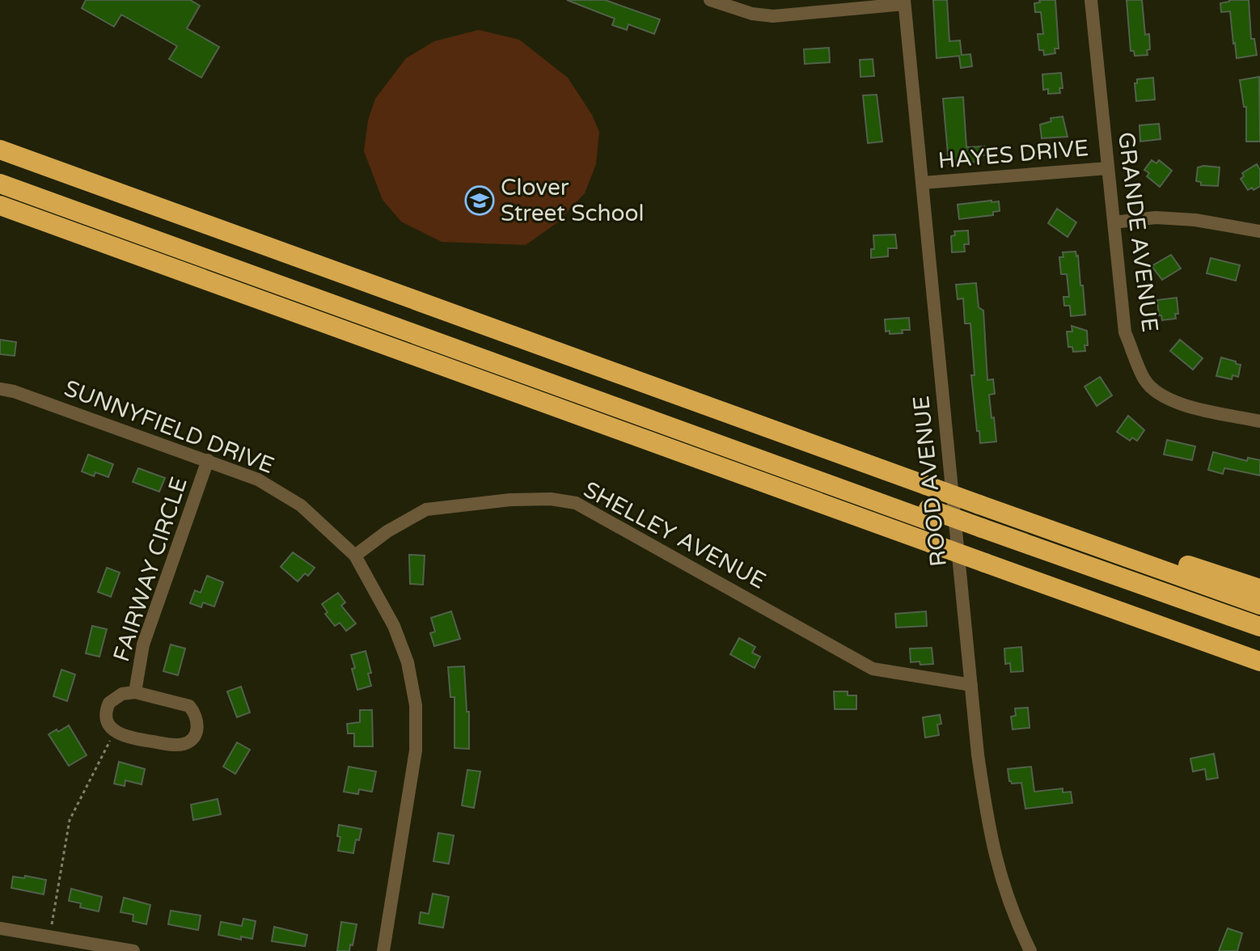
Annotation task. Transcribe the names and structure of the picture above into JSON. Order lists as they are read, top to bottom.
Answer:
{
  "streets": {
    "street": [
      "HAYES DRIVE",
      "GRANDE AVENUE",
      "SUNNYFIELD DRIVE",
      "ROOD AVENUE",
      "SHELLEY AVENUE",
      "FAIRWAY CIRCLE"
    ]
  },
  "crossings": [
    ["HAYES DRIVE", "GRANDE AVENUE"],
    ["HAYES DRIVE", "ROOD AVENUE"],
    ["SUNNYFIELD DRIVE", "SHELLEY AVENUE"],
    ["SUNNYFIELD DRIVE", "FAIRWAY CIRCLE"],
    ["ROOD AVENUE", "SHELLEY AVENUE"]
  ],
  "places": {
    "school or university": ["Clover Street School"]
  }
}
